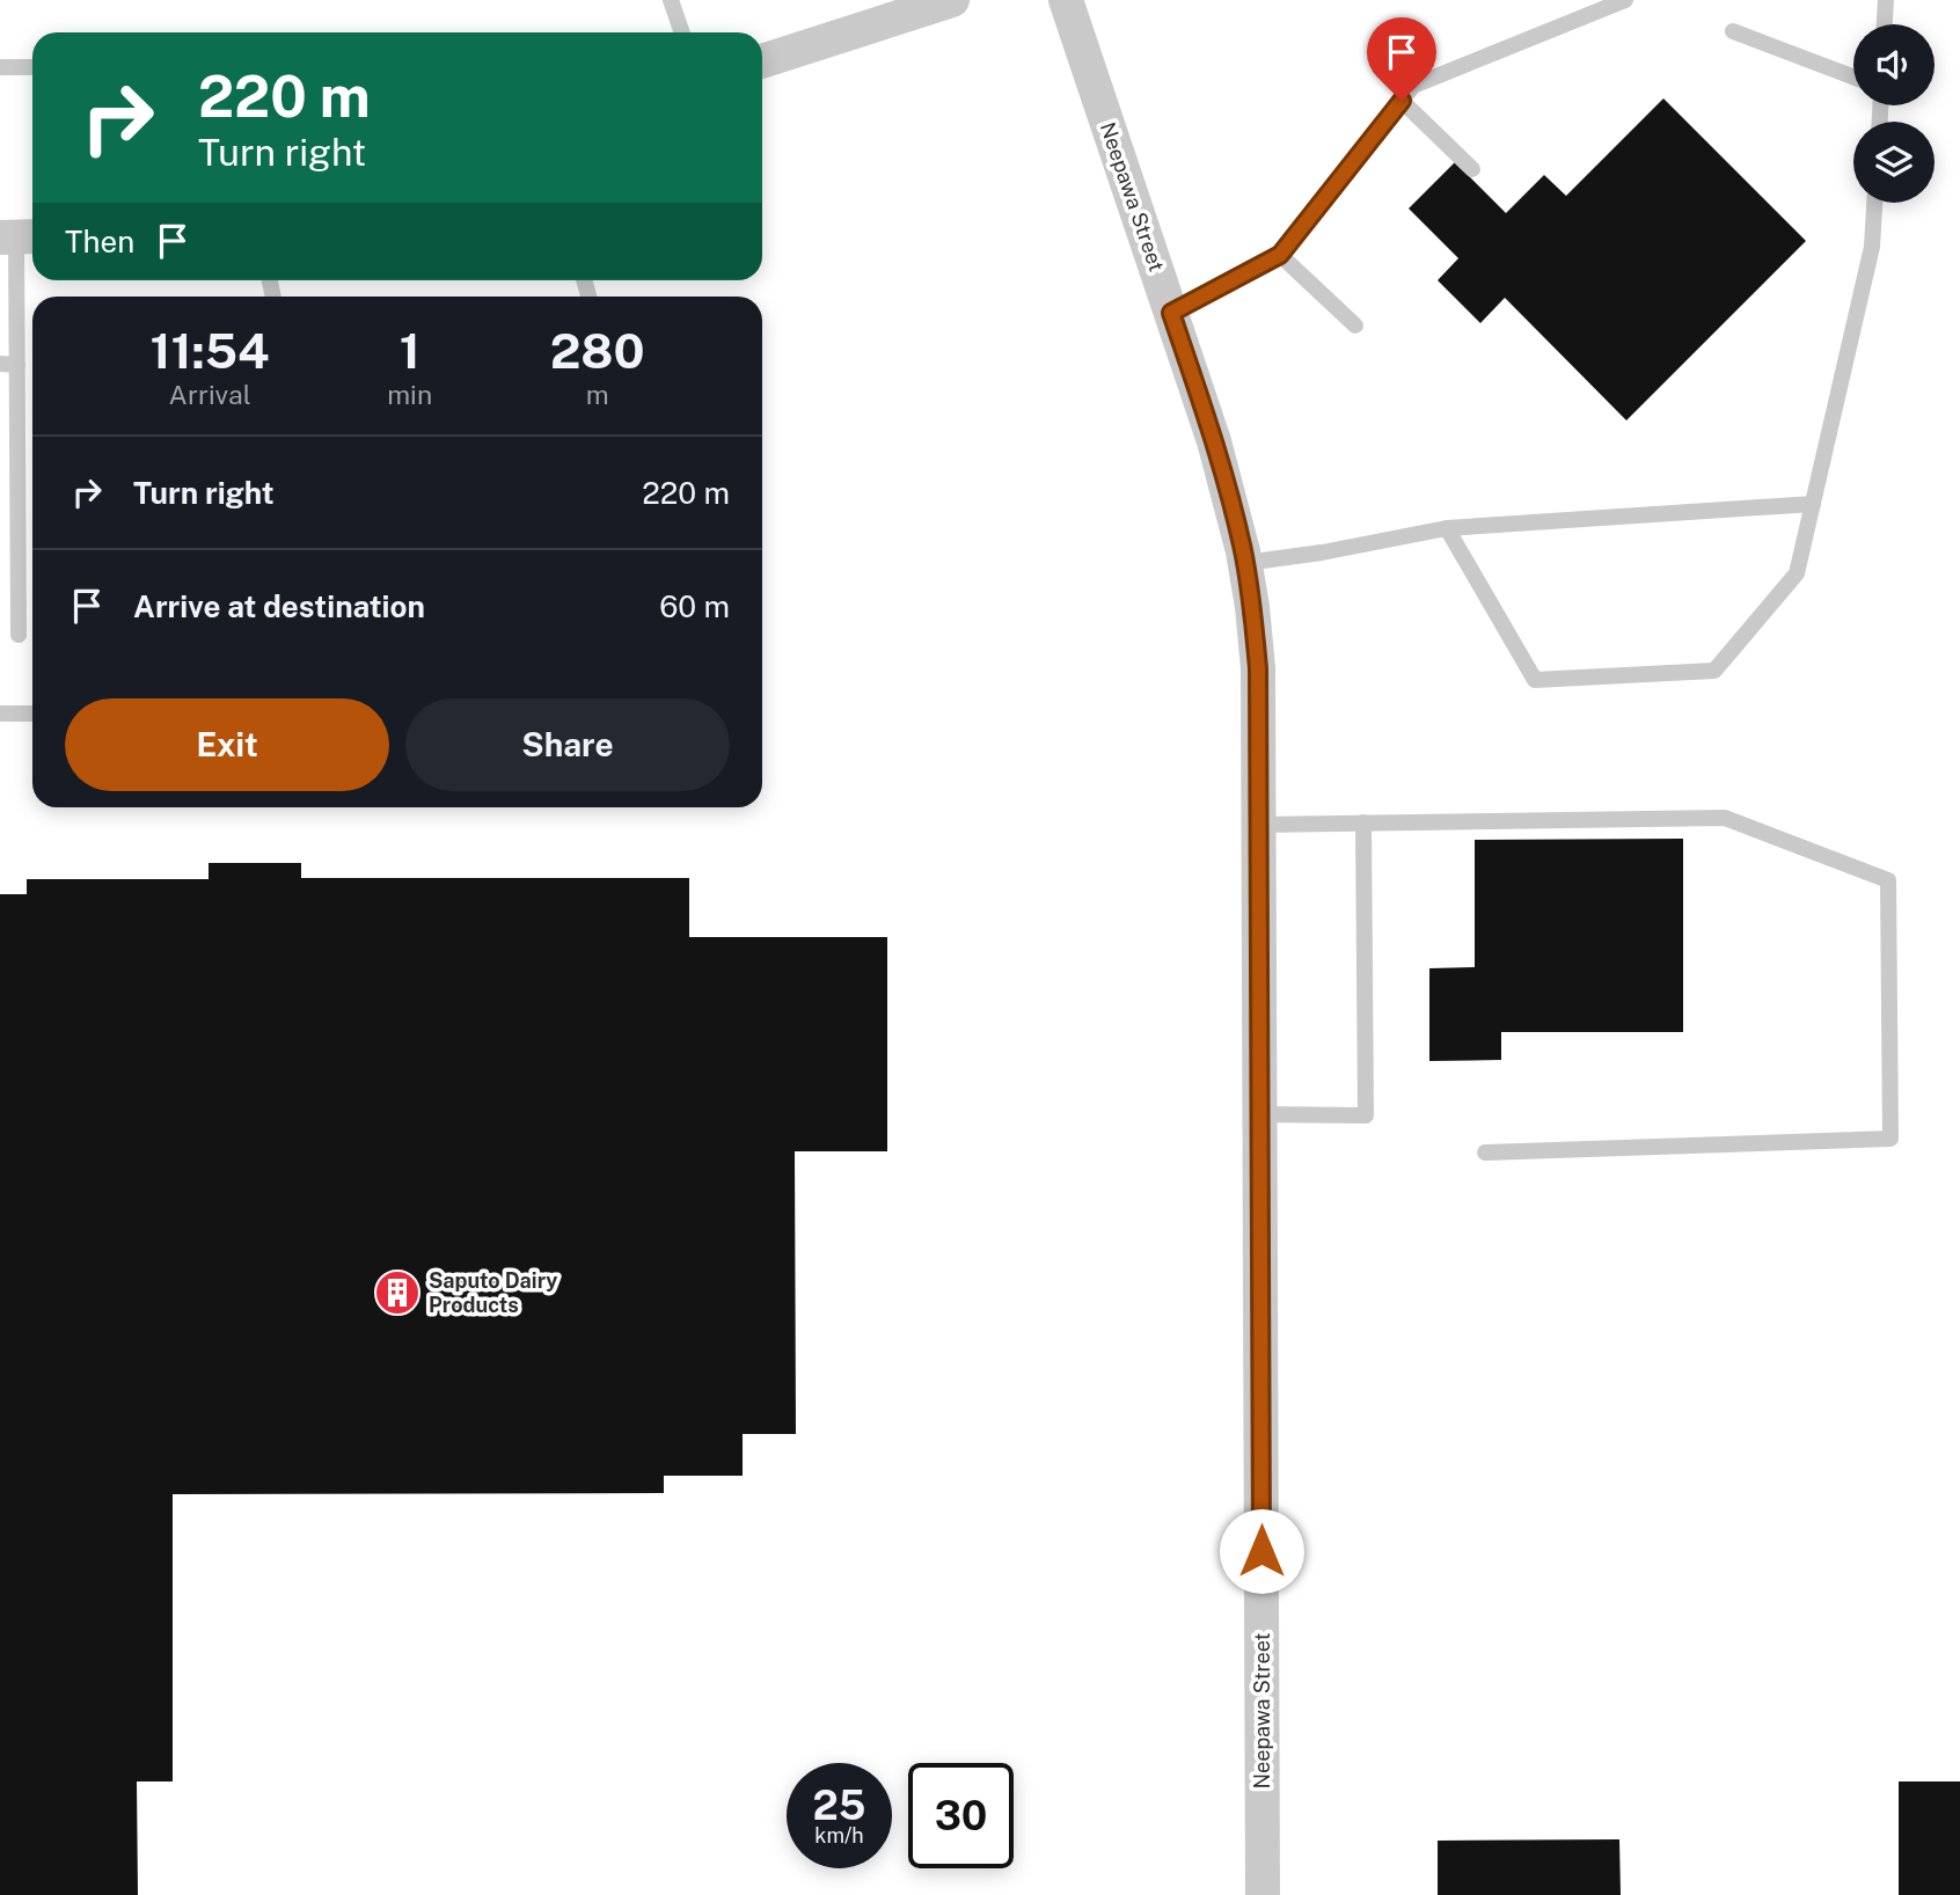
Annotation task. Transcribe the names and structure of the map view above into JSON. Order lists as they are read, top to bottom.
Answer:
{
  "streets": {
    "street": ["Neepawa Street"]
  },
  "places": {
    "building": ["Saputo Dairy Products"]
  },
  "page": {
    "turn": ["220 m", "Turn right"],
    "then": "Then",
    "eta": [
      "11:54",
      "Arrival",
      "1",
      "min",
      "280",
      "m"
    ],
    "list": [
      {
        "name": "Turn right",
        "value": "220 m"
      },
      {
        "name": "Arrive at destination",
        "value": "60 m"
      }
    ],
    "buttons": ["Exit", "Share"],
    "speed": "25 km/h",
    "limit": "30"
  }
}
